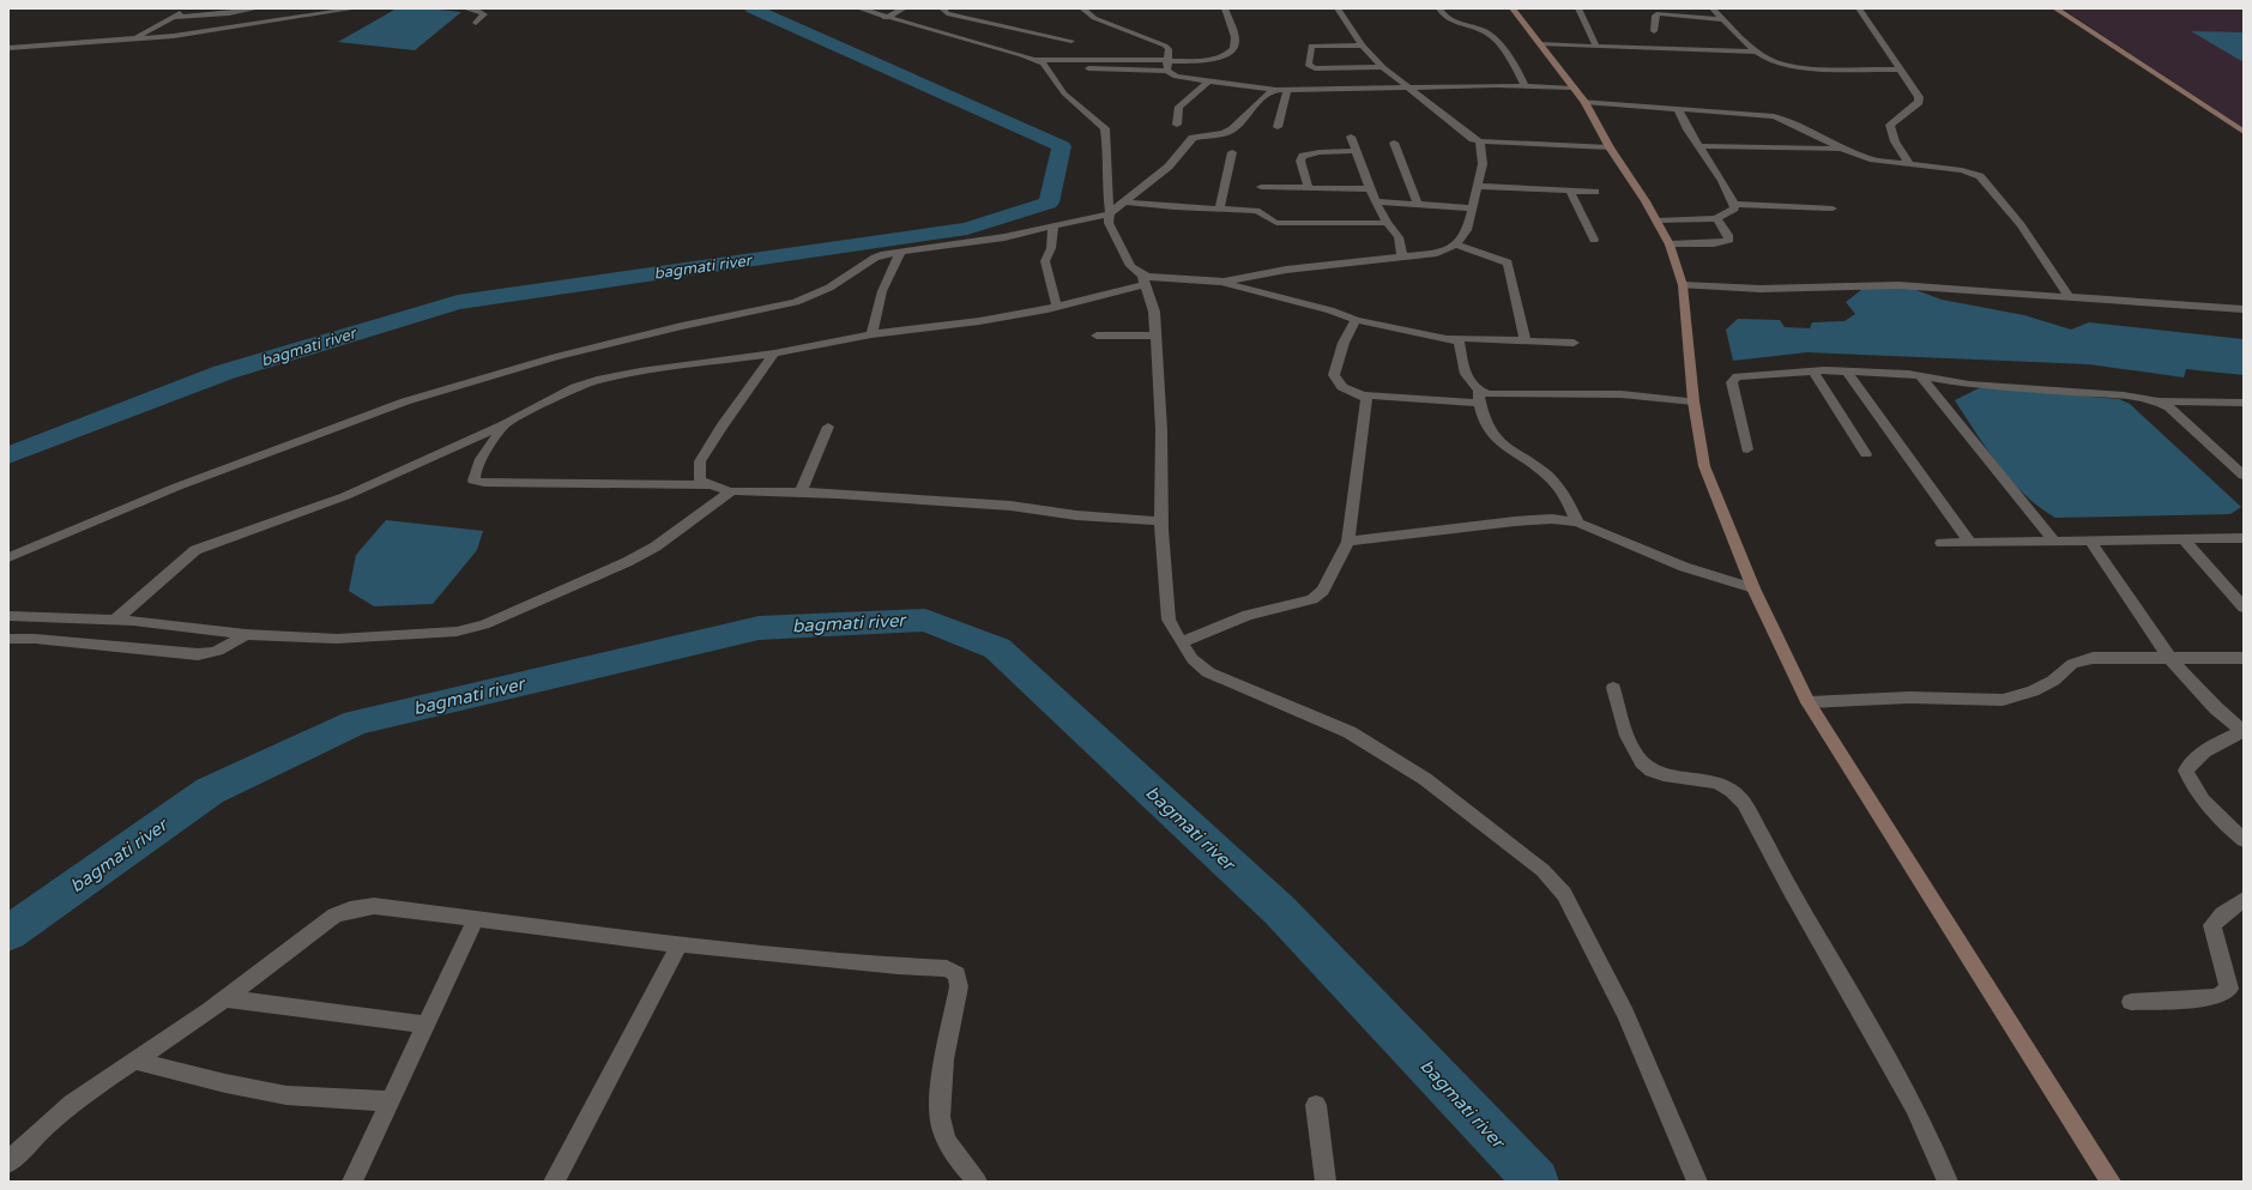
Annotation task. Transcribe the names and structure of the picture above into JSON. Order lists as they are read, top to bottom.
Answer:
{
  "water": ["bagmati river"]
}
